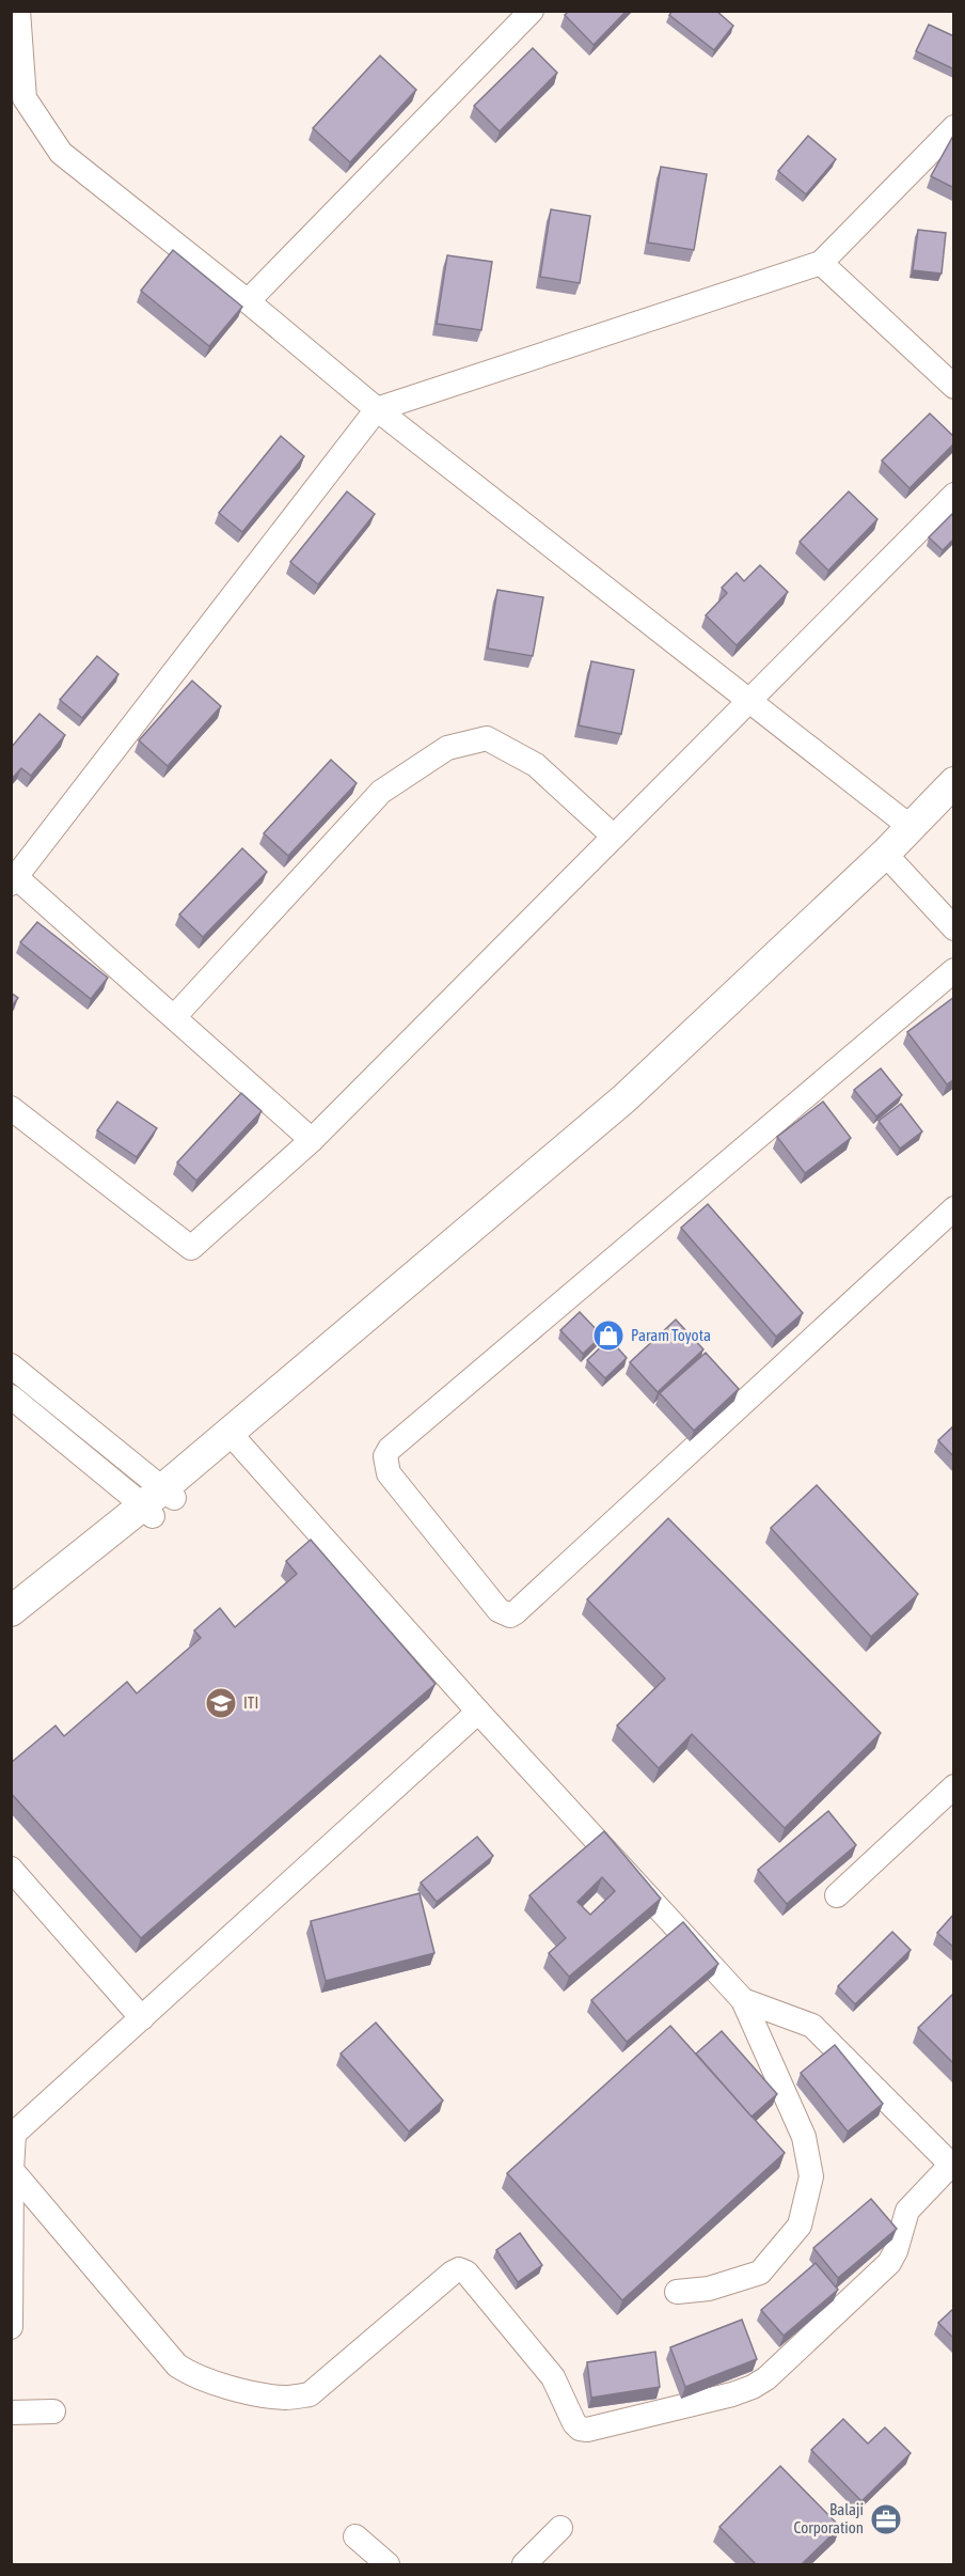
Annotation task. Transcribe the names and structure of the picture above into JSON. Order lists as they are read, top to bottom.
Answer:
{
  "places": {
    "shop": ["Param Toyota"],
    "school or university": ["ITI"],
    "office": ["Balaji Corporation"]
  }
}
